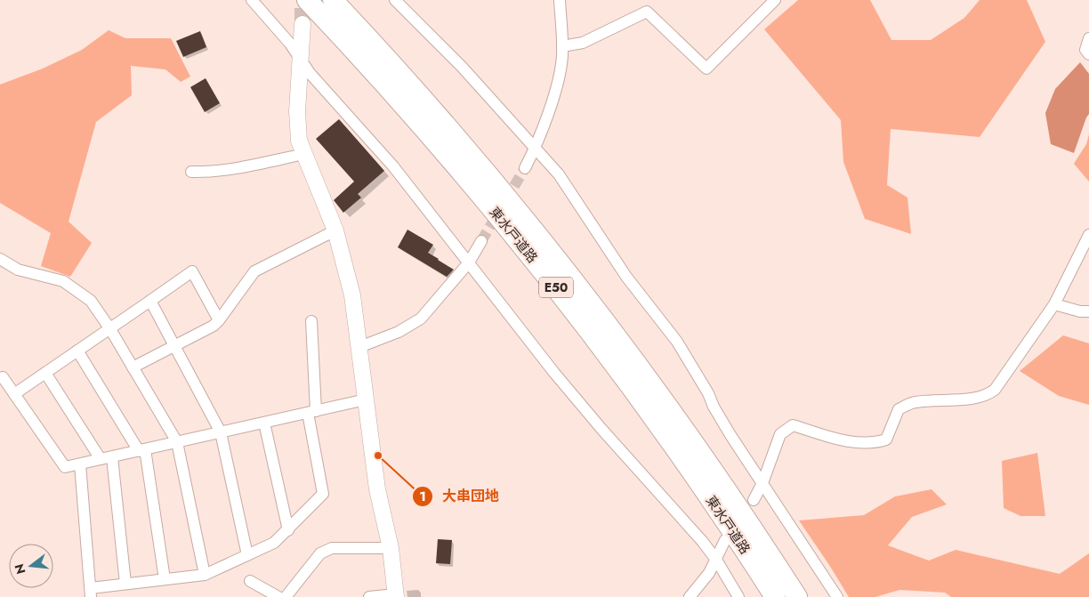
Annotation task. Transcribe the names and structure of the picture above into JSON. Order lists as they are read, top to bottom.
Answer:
{
  "streets": {
    "highway": ["東水戸道路", "E50"]
  },
  "places": ["大串団地"],
  "north": "left"
}
